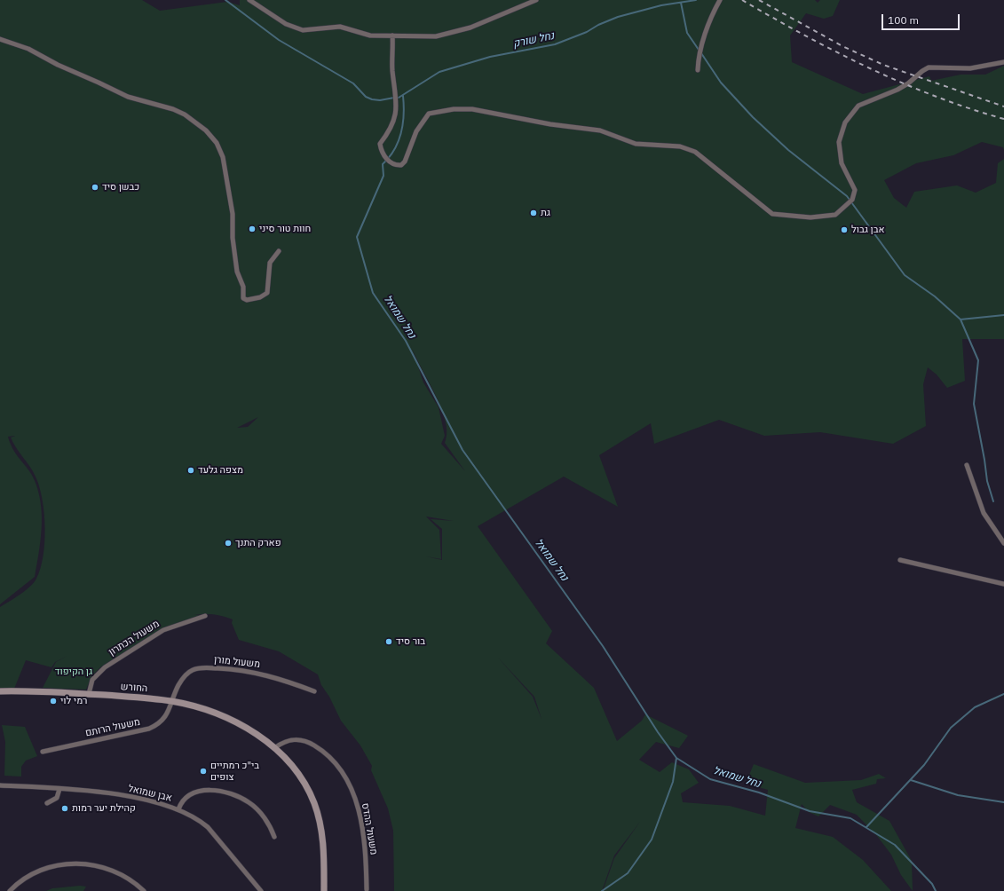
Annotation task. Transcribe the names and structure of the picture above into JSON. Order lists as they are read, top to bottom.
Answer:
{
  "streets": {
    "street": [
      "משעול הכתרון",
      "משעול מורן",
      "החורש",
      "משעול הרותם",
      "אבן שמואל",
      "משעול ההדס"
    ]
  },
  "crossings": [
    ["משעול הכתרון", "החורש"],
    ["משעול מורן", "החורש"],
    ["משעול מורן", "משעול הרותם"],
    ["החורש", "משעול הרותם"],
    ["החורש", "משעול ההדס"]
  ],
  "water": ["נחל שורק", "נחל שמואל"],
  "parks": ["גן הקיפוד"],
  "places": [
    "כבשן סיד",
    "גת",
    "חוות טור סיני",
    "אבן גבול",
    "מצפה גלעד",
    "פארק התנך",
    "בור סיד",
    "רמי לוי",
    "בי\"כ רמתיים צופים",
    "קהילת יער רמות"
  ],
  "scale_bar": "100 m"
}
